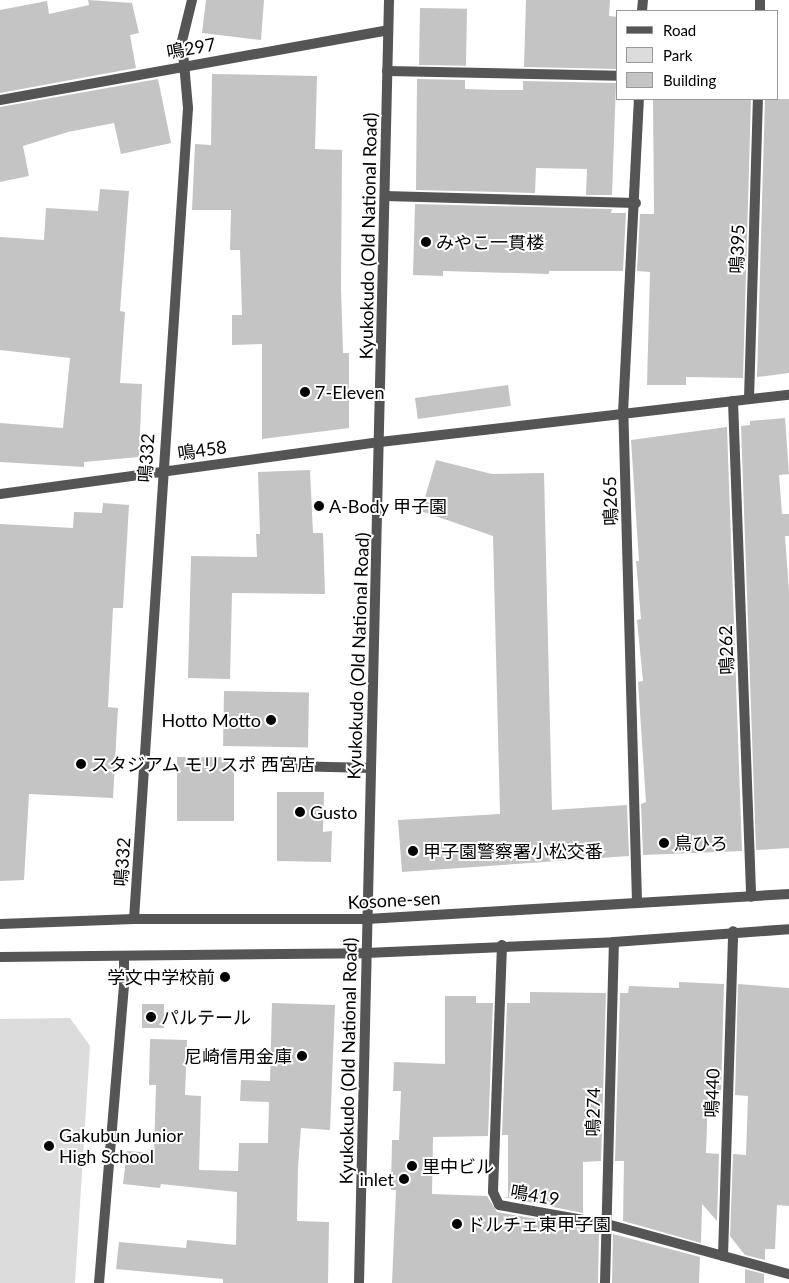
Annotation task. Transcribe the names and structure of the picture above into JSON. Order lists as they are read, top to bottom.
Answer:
{
  "streets": {
    "street": [
      "鳴297",
      "Kyukokudo (Old National Road)",
      "鳴395",
      "鳴458",
      "鳴332",
      "鳴265",
      "鳴262",
      "Kosone-sen",
      "鳴440",
      "鳴274",
      "鳴419"
    ]
  },
  "crossings": [
    ["鳴297", "Kyukokudo (Old National Road)"],
    ["鳴297", "鳴332"],
    ["Kyukokudo (Old National Road)", "鳴458"],
    ["Kyukokudo (Old National Road)", "Kosone-sen"],
    ["鳴395", "鳴458"],
    ["鳴458", "鳴332"],
    ["鳴458", "鳴265"],
    ["鳴458", "鳴262"],
    ["鳴332", "Kosone-sen"],
    ["鳴265", "Kosone-sen"],
    ["鳴262", "Kosone-sen"],
    ["鳴440", "鳴419"],
    ["鳴274", "鳴419"]
  ],
  "places": [
    "みやこ一貫楼",
    "7-Eleven",
    "A-Body 甲子園",
    "Hotto Motto",
    "スタジアム モリスポ 西宮店",
    "Gusto",
    "鳥ひろ",
    "甲子園警察署小松交番",
    "学文中学校前",
    "パルテール",
    "尼崎信用金庫",
    "Gakubun Junior High School",
    "里中ビル",
    "inlet",
    "ドルチェ東甲子園"
  ],
  "legend": ["Road", "Park", "Building"]
}
